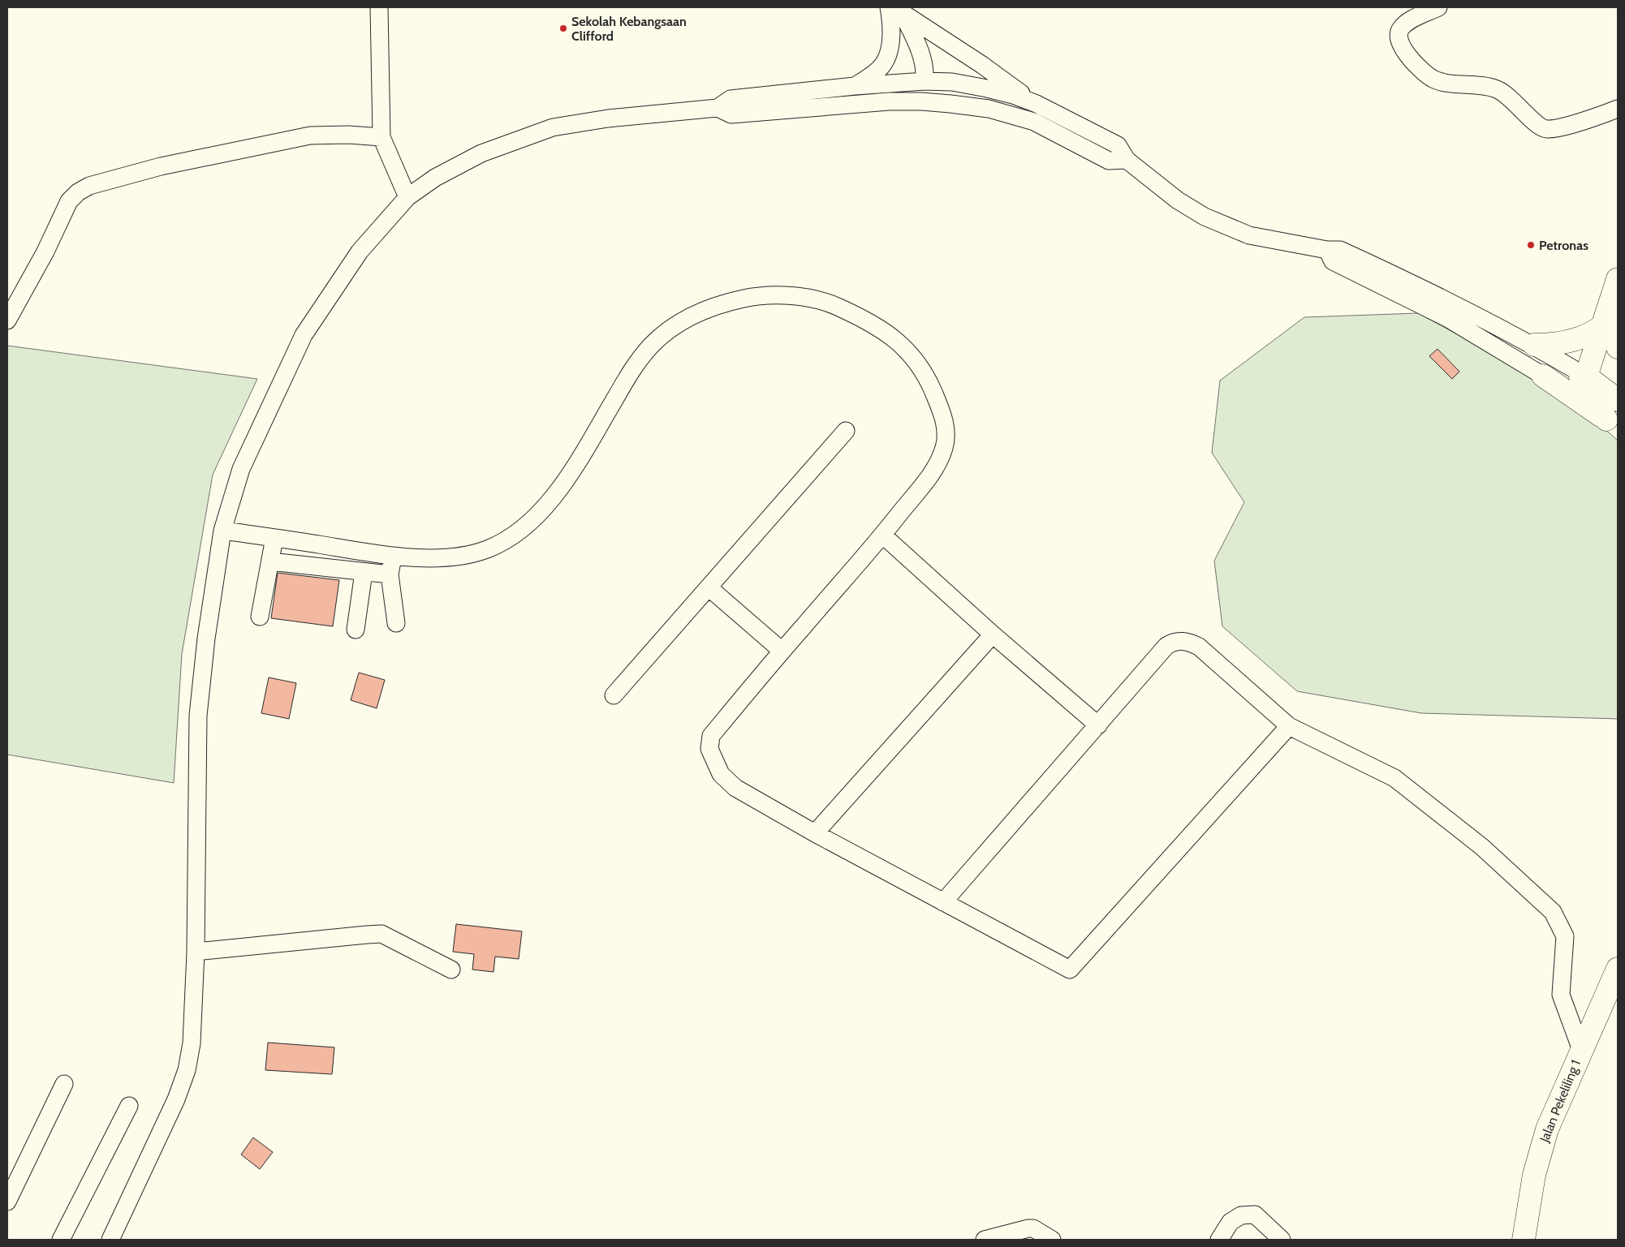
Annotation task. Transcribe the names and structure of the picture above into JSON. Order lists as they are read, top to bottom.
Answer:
{
  "streets": {
    "main road": ["Jalan Pekeliling 1"]
  },
  "places": ["Sekolah Kebangsaan Clifford", "Petronas"]
}
